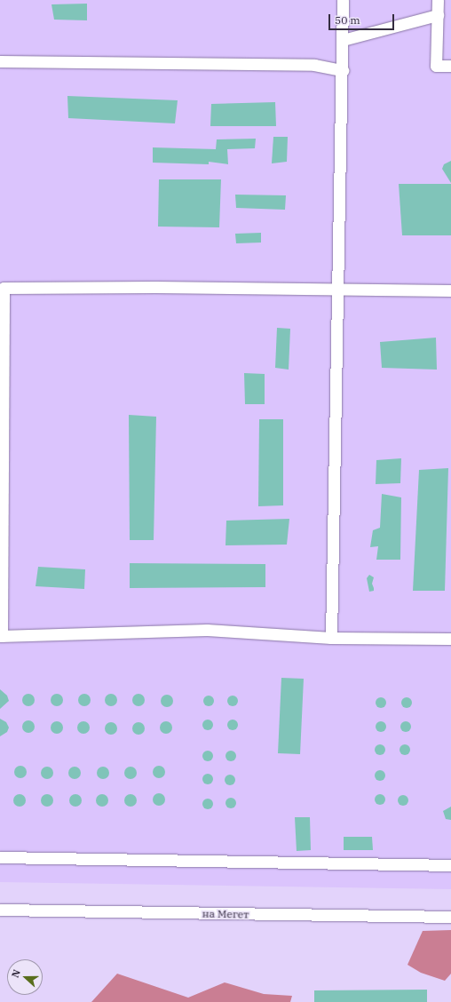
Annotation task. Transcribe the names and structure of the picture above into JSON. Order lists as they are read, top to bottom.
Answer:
{
  "streets": {
    "street": ["на Мегет"]
  },
  "scale_bar": "50 m",
  "north": "left"
}
